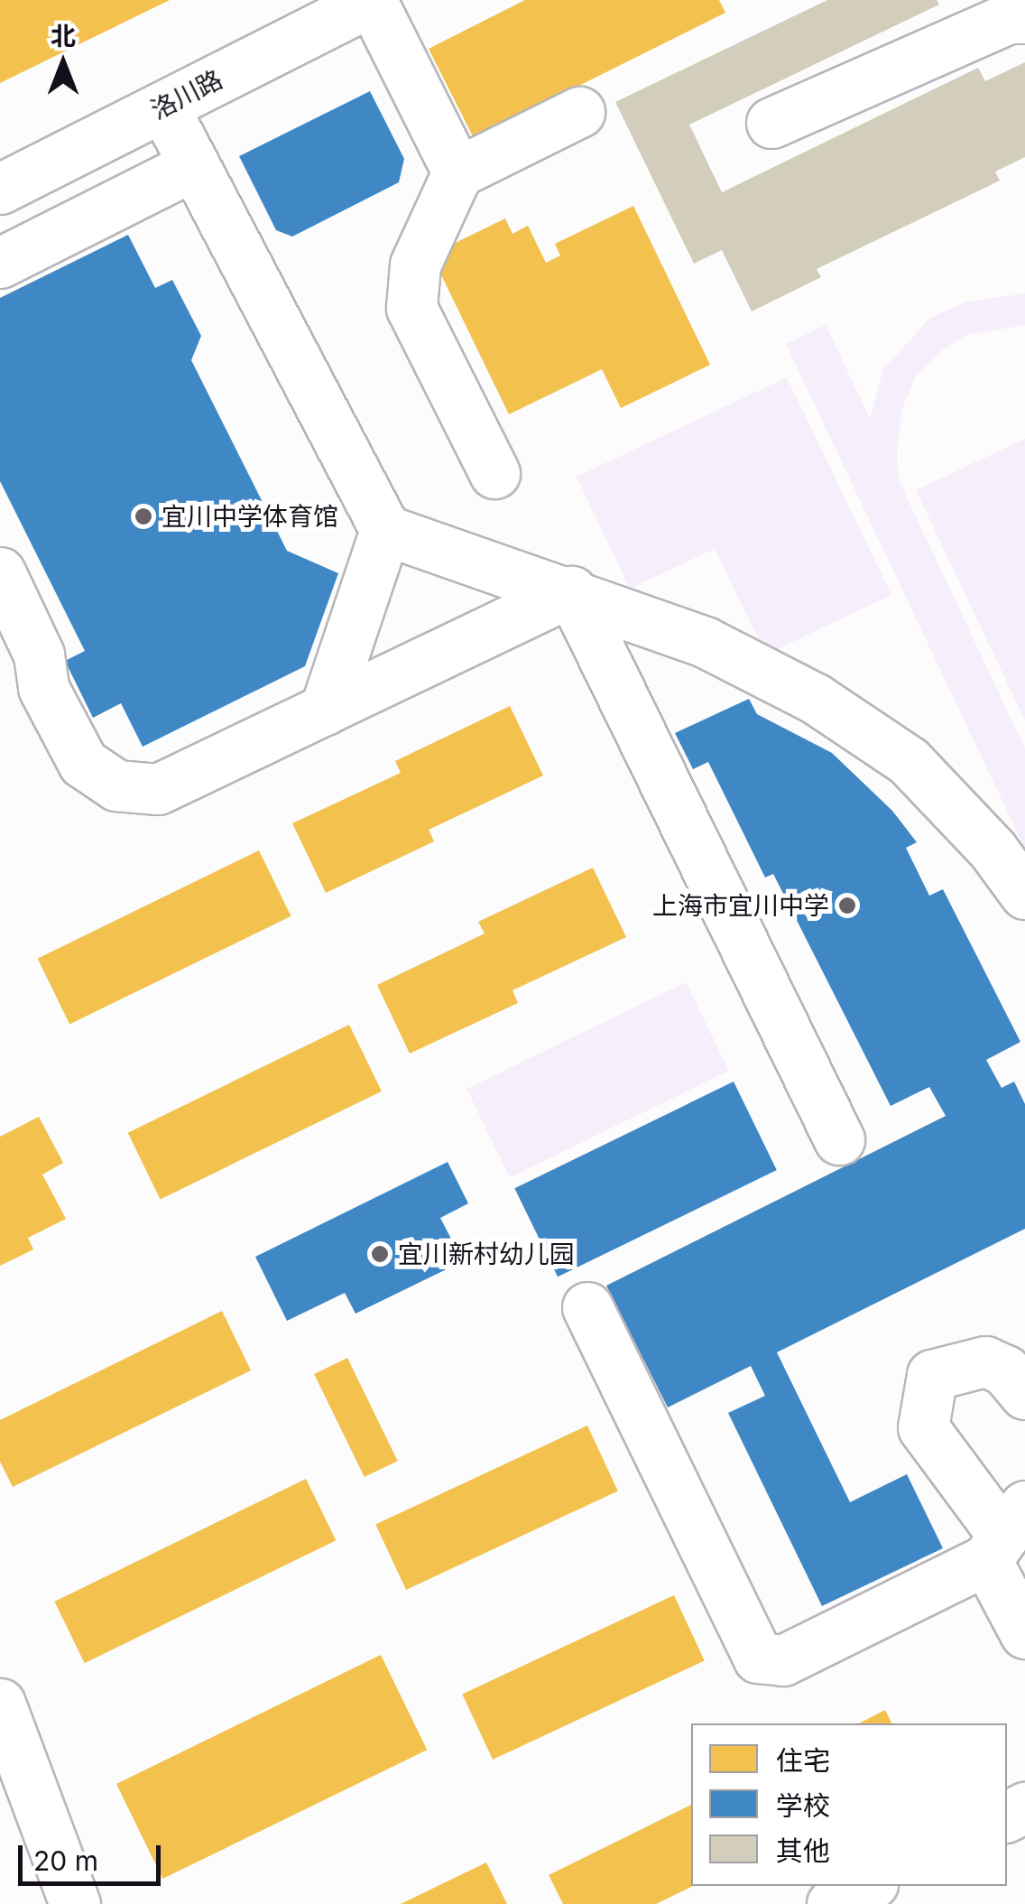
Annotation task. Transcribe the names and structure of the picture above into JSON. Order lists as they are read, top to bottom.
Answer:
{
  "streets": {
    "street": ["洛川路"]
  },
  "places": ["宜川中学体育馆", "上海市宜川中学", "宜川新村幼儿园"],
  "legend": ["住宅", "学校", "其他"],
  "scale_bar": "20 m",
  "north": "top"
}
